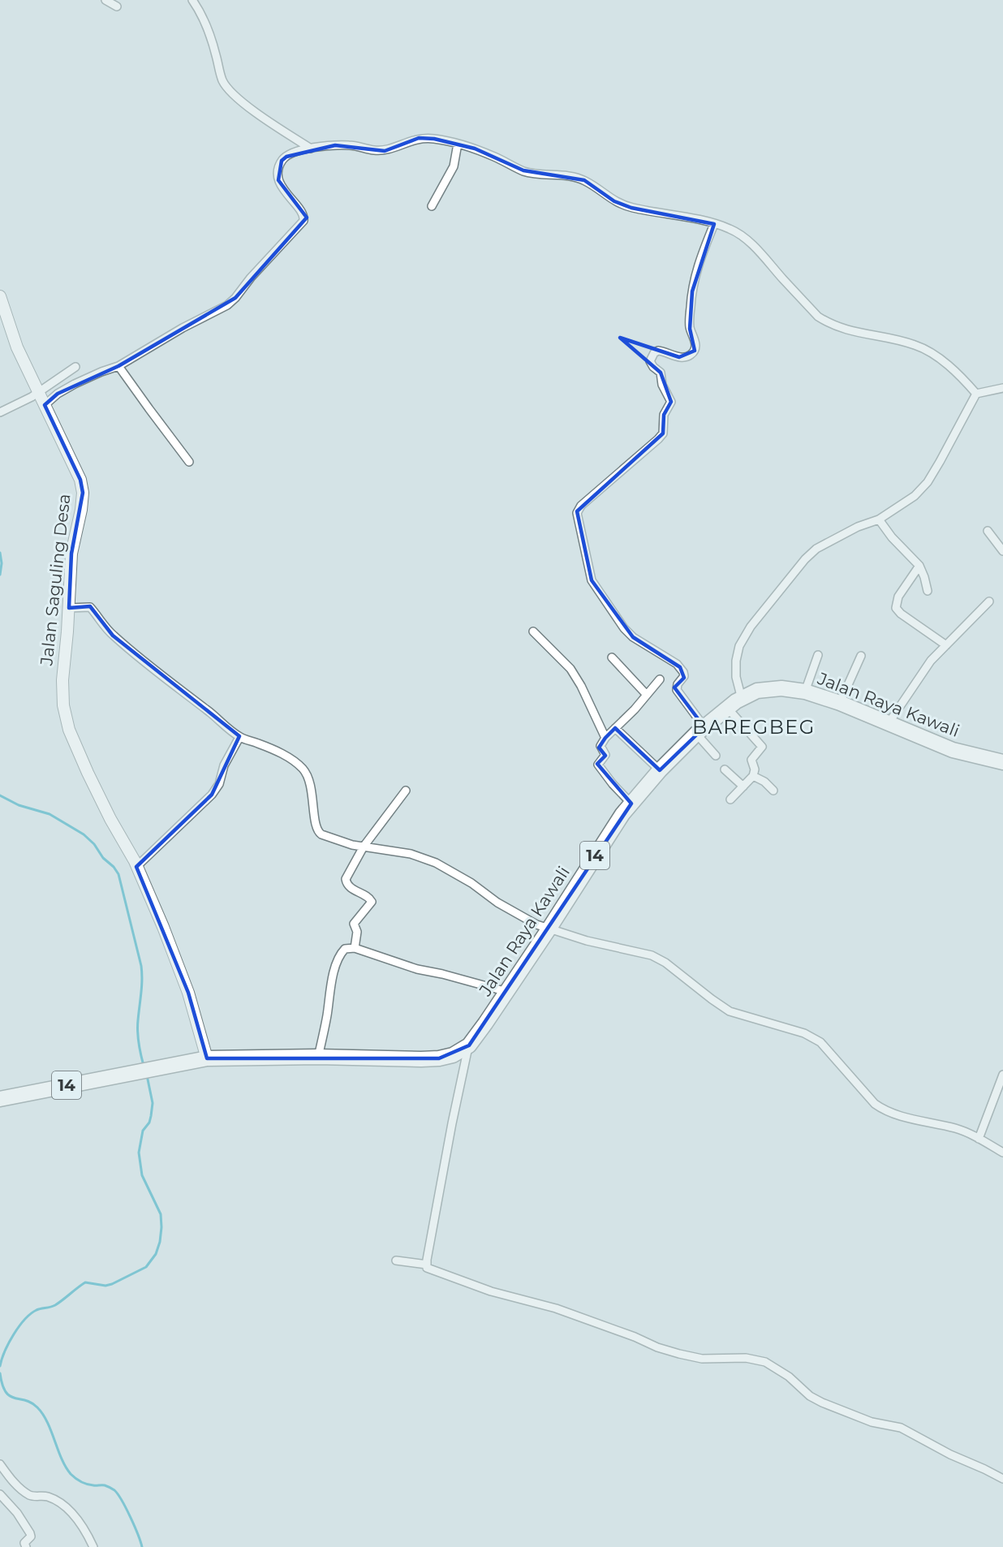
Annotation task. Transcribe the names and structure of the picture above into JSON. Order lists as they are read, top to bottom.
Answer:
{
  "streets": {
    "highway": ["Jalan Raya Kawali", "14"],
    "street": ["Jalan Saguling Desa"]
  },
  "crossings": [
    ["Jalan Saguling Desa", "Jalan Raya Kawali"],
    ["Jalan Saguling Desa", "14"],
    ["Jalan Raya Kawali", "14"]
  ],
  "districts": ["BAREGBEG"]
}
